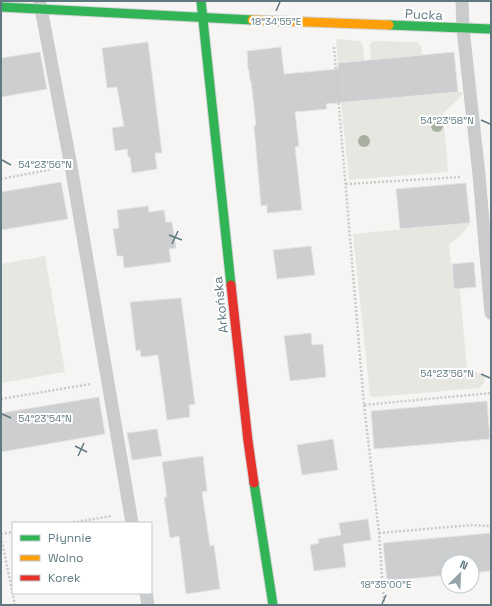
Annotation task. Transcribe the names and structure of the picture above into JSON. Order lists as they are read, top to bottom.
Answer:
{
  "streets": {
    "street": ["Pucka", "Arkońska"]
  },
  "crossings": [
    ["Pucka", "Arkońska"]
  ],
  "legend": ["Płynnie", "Wolno", "Korek"],
  "north": "top right",
  "coordinates": [
    "18°34'55\"E",
    "54°23'58\"N",
    "54°23'56\"N",
    "54°23'54\"N",
    "18°35'00\"E"
  ]
}
